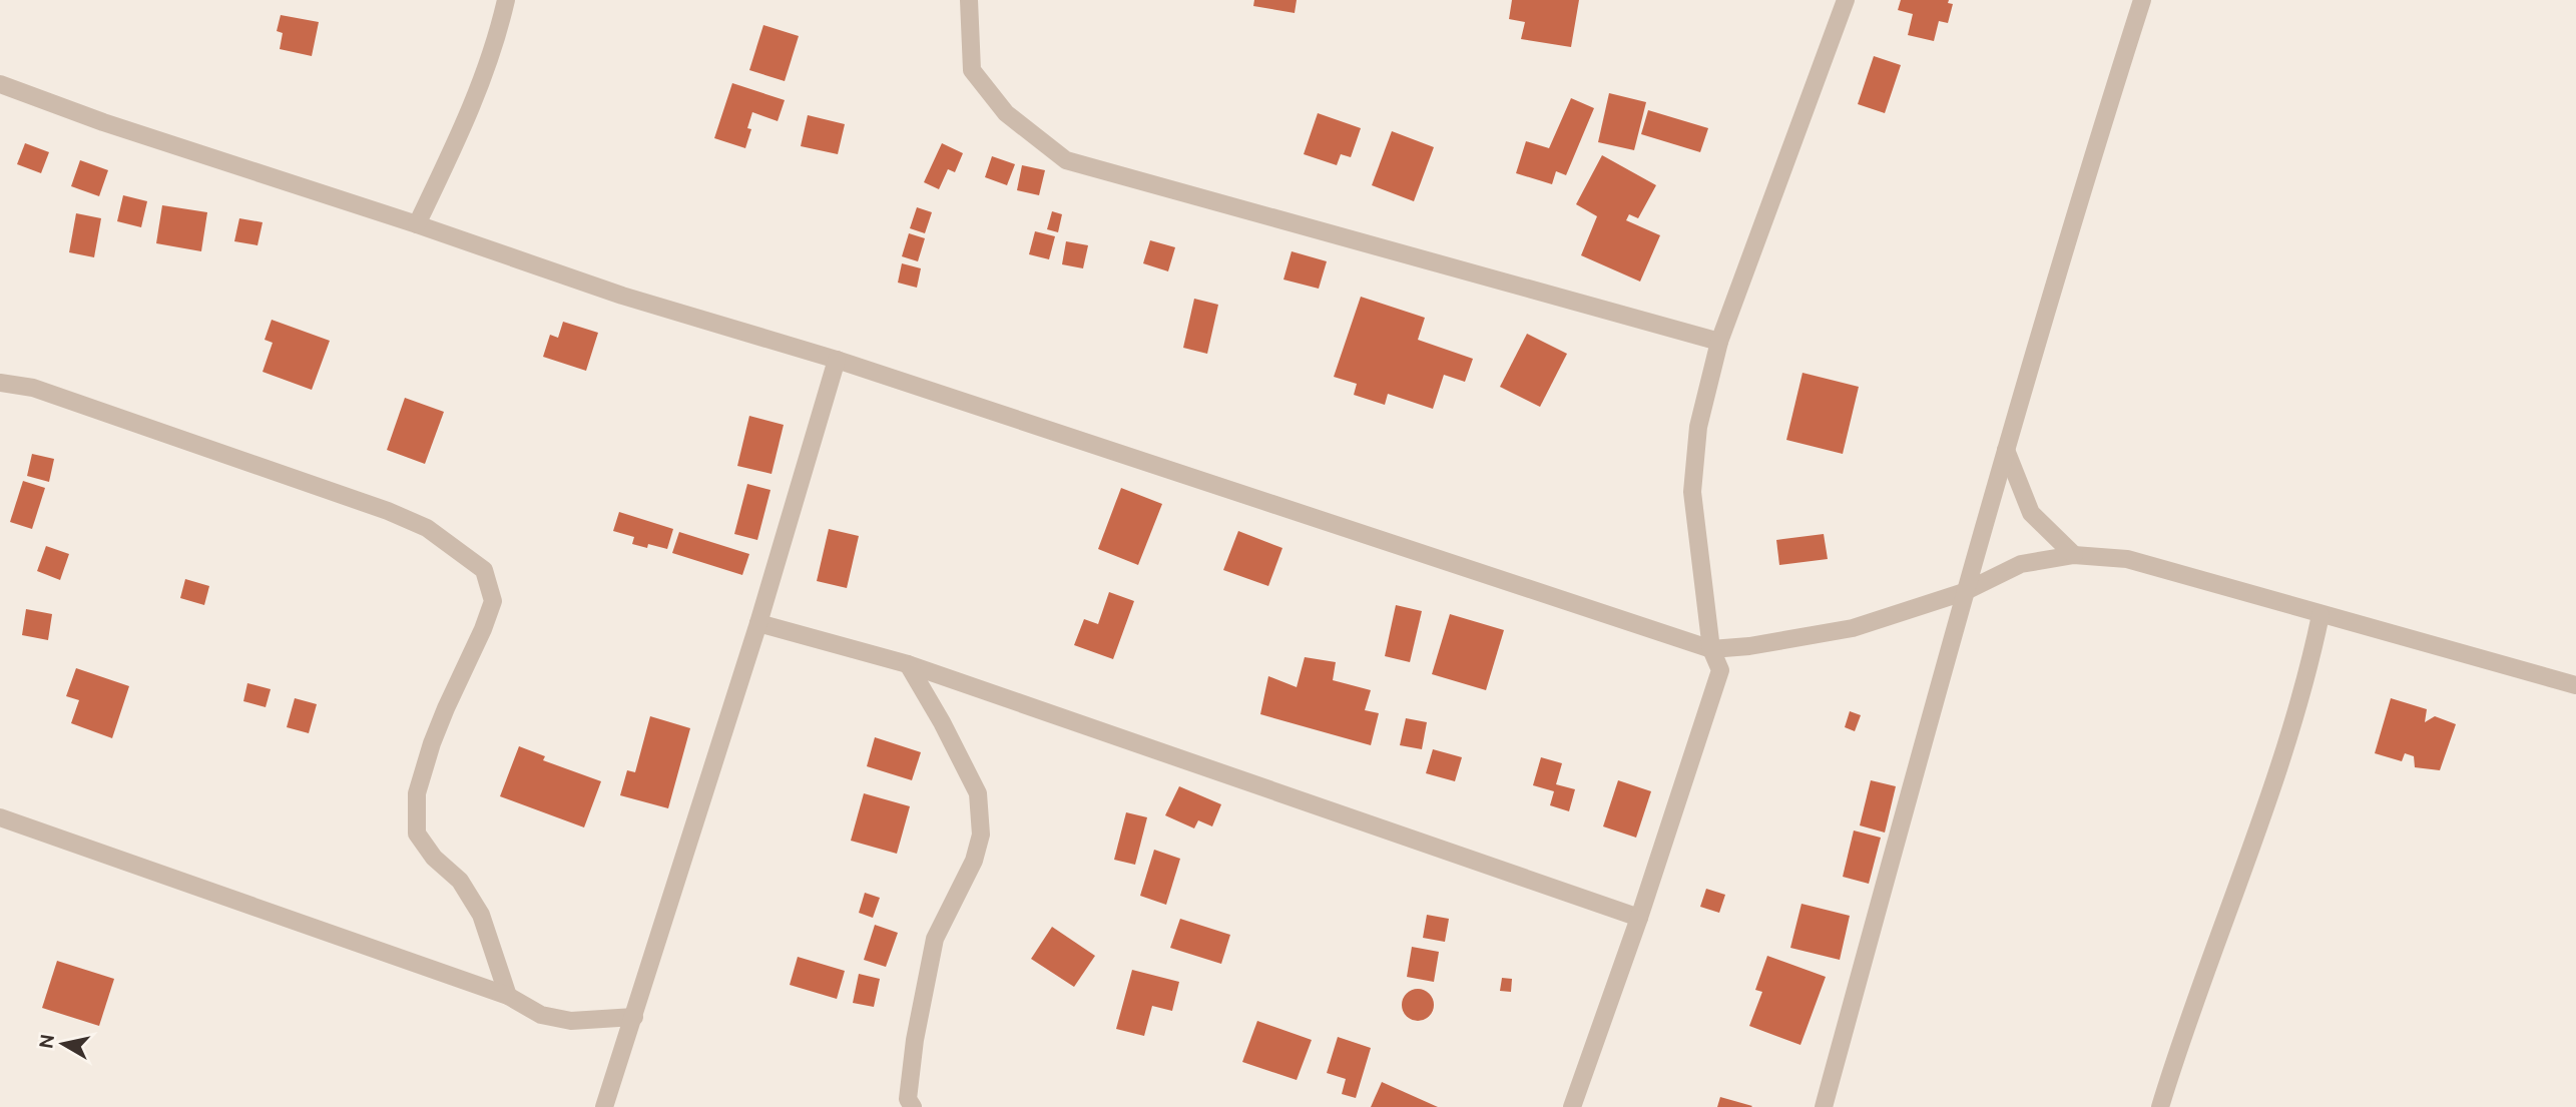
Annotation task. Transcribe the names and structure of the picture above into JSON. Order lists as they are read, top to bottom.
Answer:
{
  "north": "left"
}
